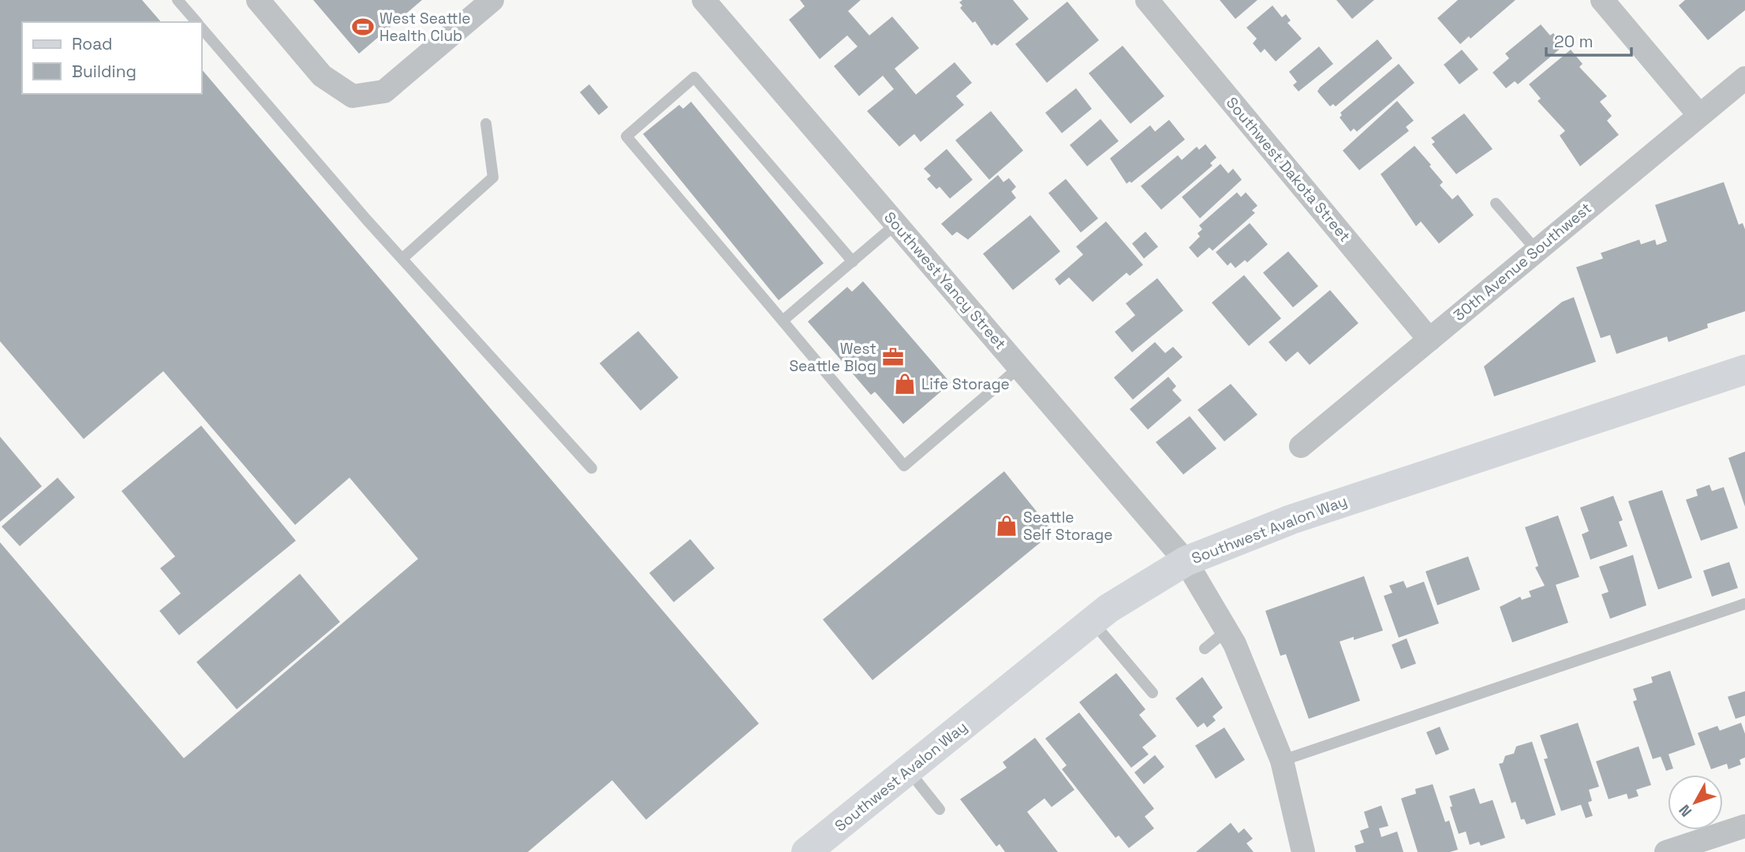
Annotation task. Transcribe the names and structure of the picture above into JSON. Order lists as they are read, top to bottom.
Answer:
{
  "streets": {
    "main road": ["Southwest Avalon Way"],
    "street": ["Southwest Dakota Street", "30th Avenue Southwest", "Southwest Yancy Street"]
  },
  "crossings": [
    ["Southwest Dakota Street", "30th Avenue Southwest"],
    ["Southwest Yancy Street", "Southwest Avalon Way"]
  ],
  "places": {
    "sports": ["West Seattle Health Club"],
    "office": ["West Seattle Blog"],
    "shop": ["Life Storage", "Seattle Self Storage"]
  },
  "legend": ["Road", "Building"],
  "scale_bar": "20 m",
  "north": "bottom left"
}
